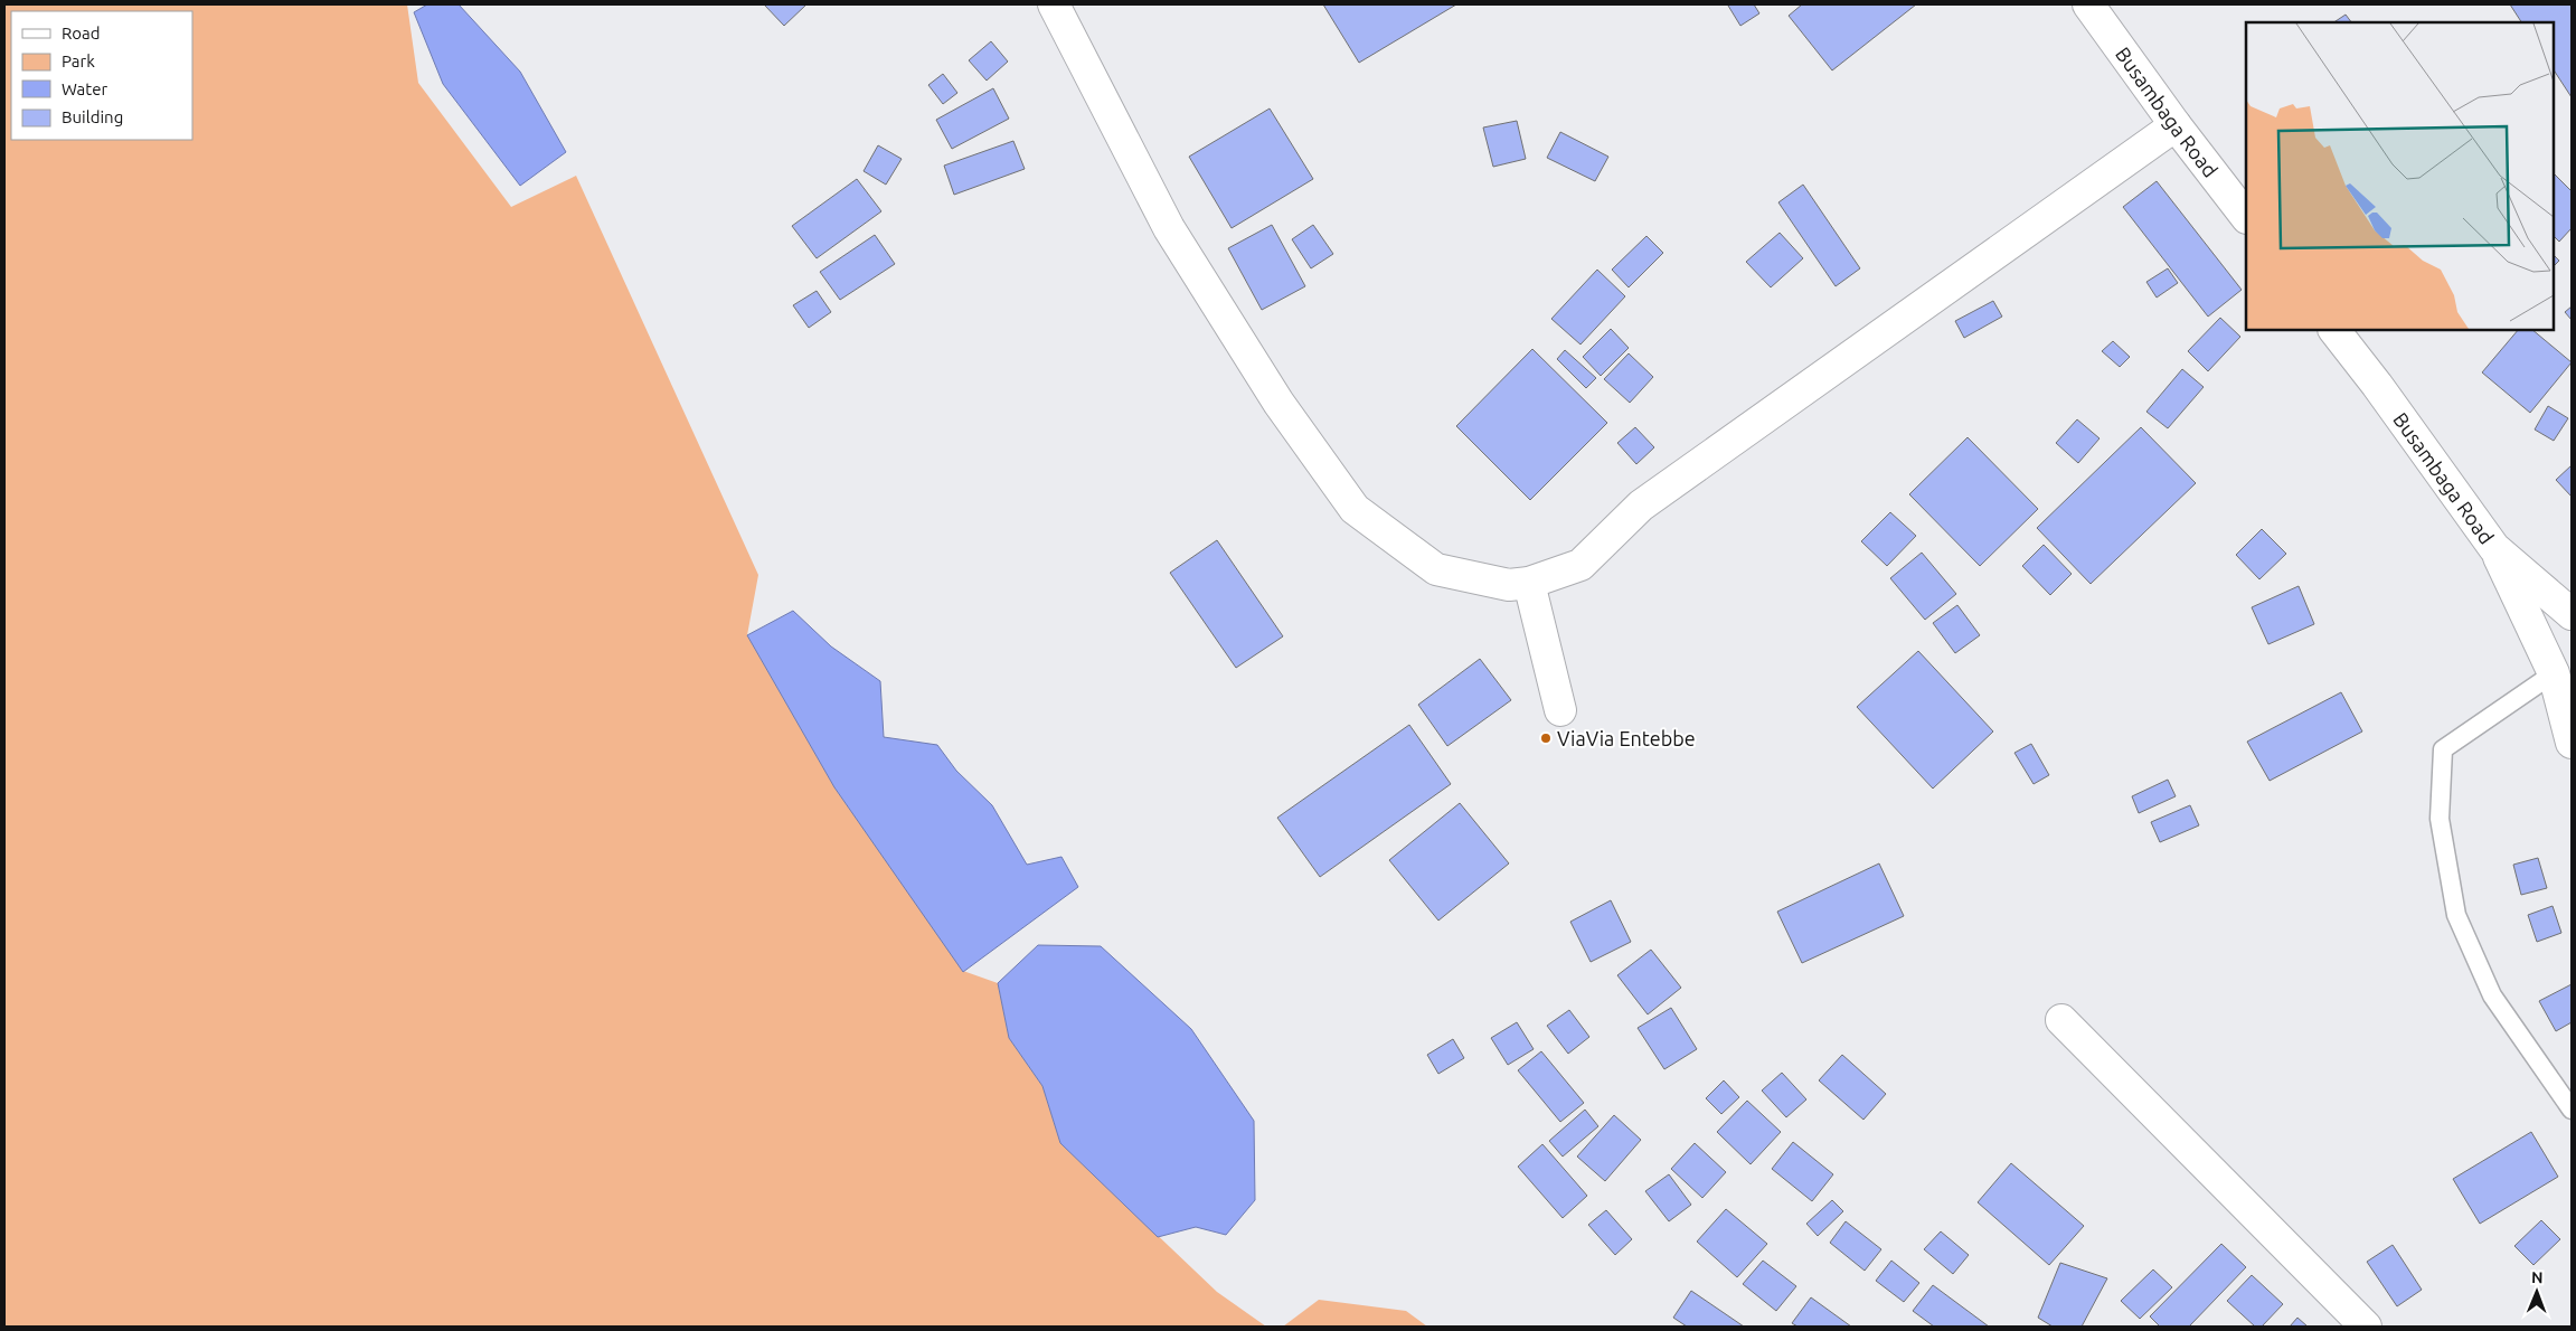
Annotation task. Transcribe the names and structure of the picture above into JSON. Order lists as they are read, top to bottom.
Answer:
{
  "streets": {
    "street": ["Busambaga Road"]
  },
  "places": ["ViaVia Entebbe"],
  "legend": [
    "Road",
    "Park",
    "Water",
    "Building"
  ],
  "north": "top"
}
